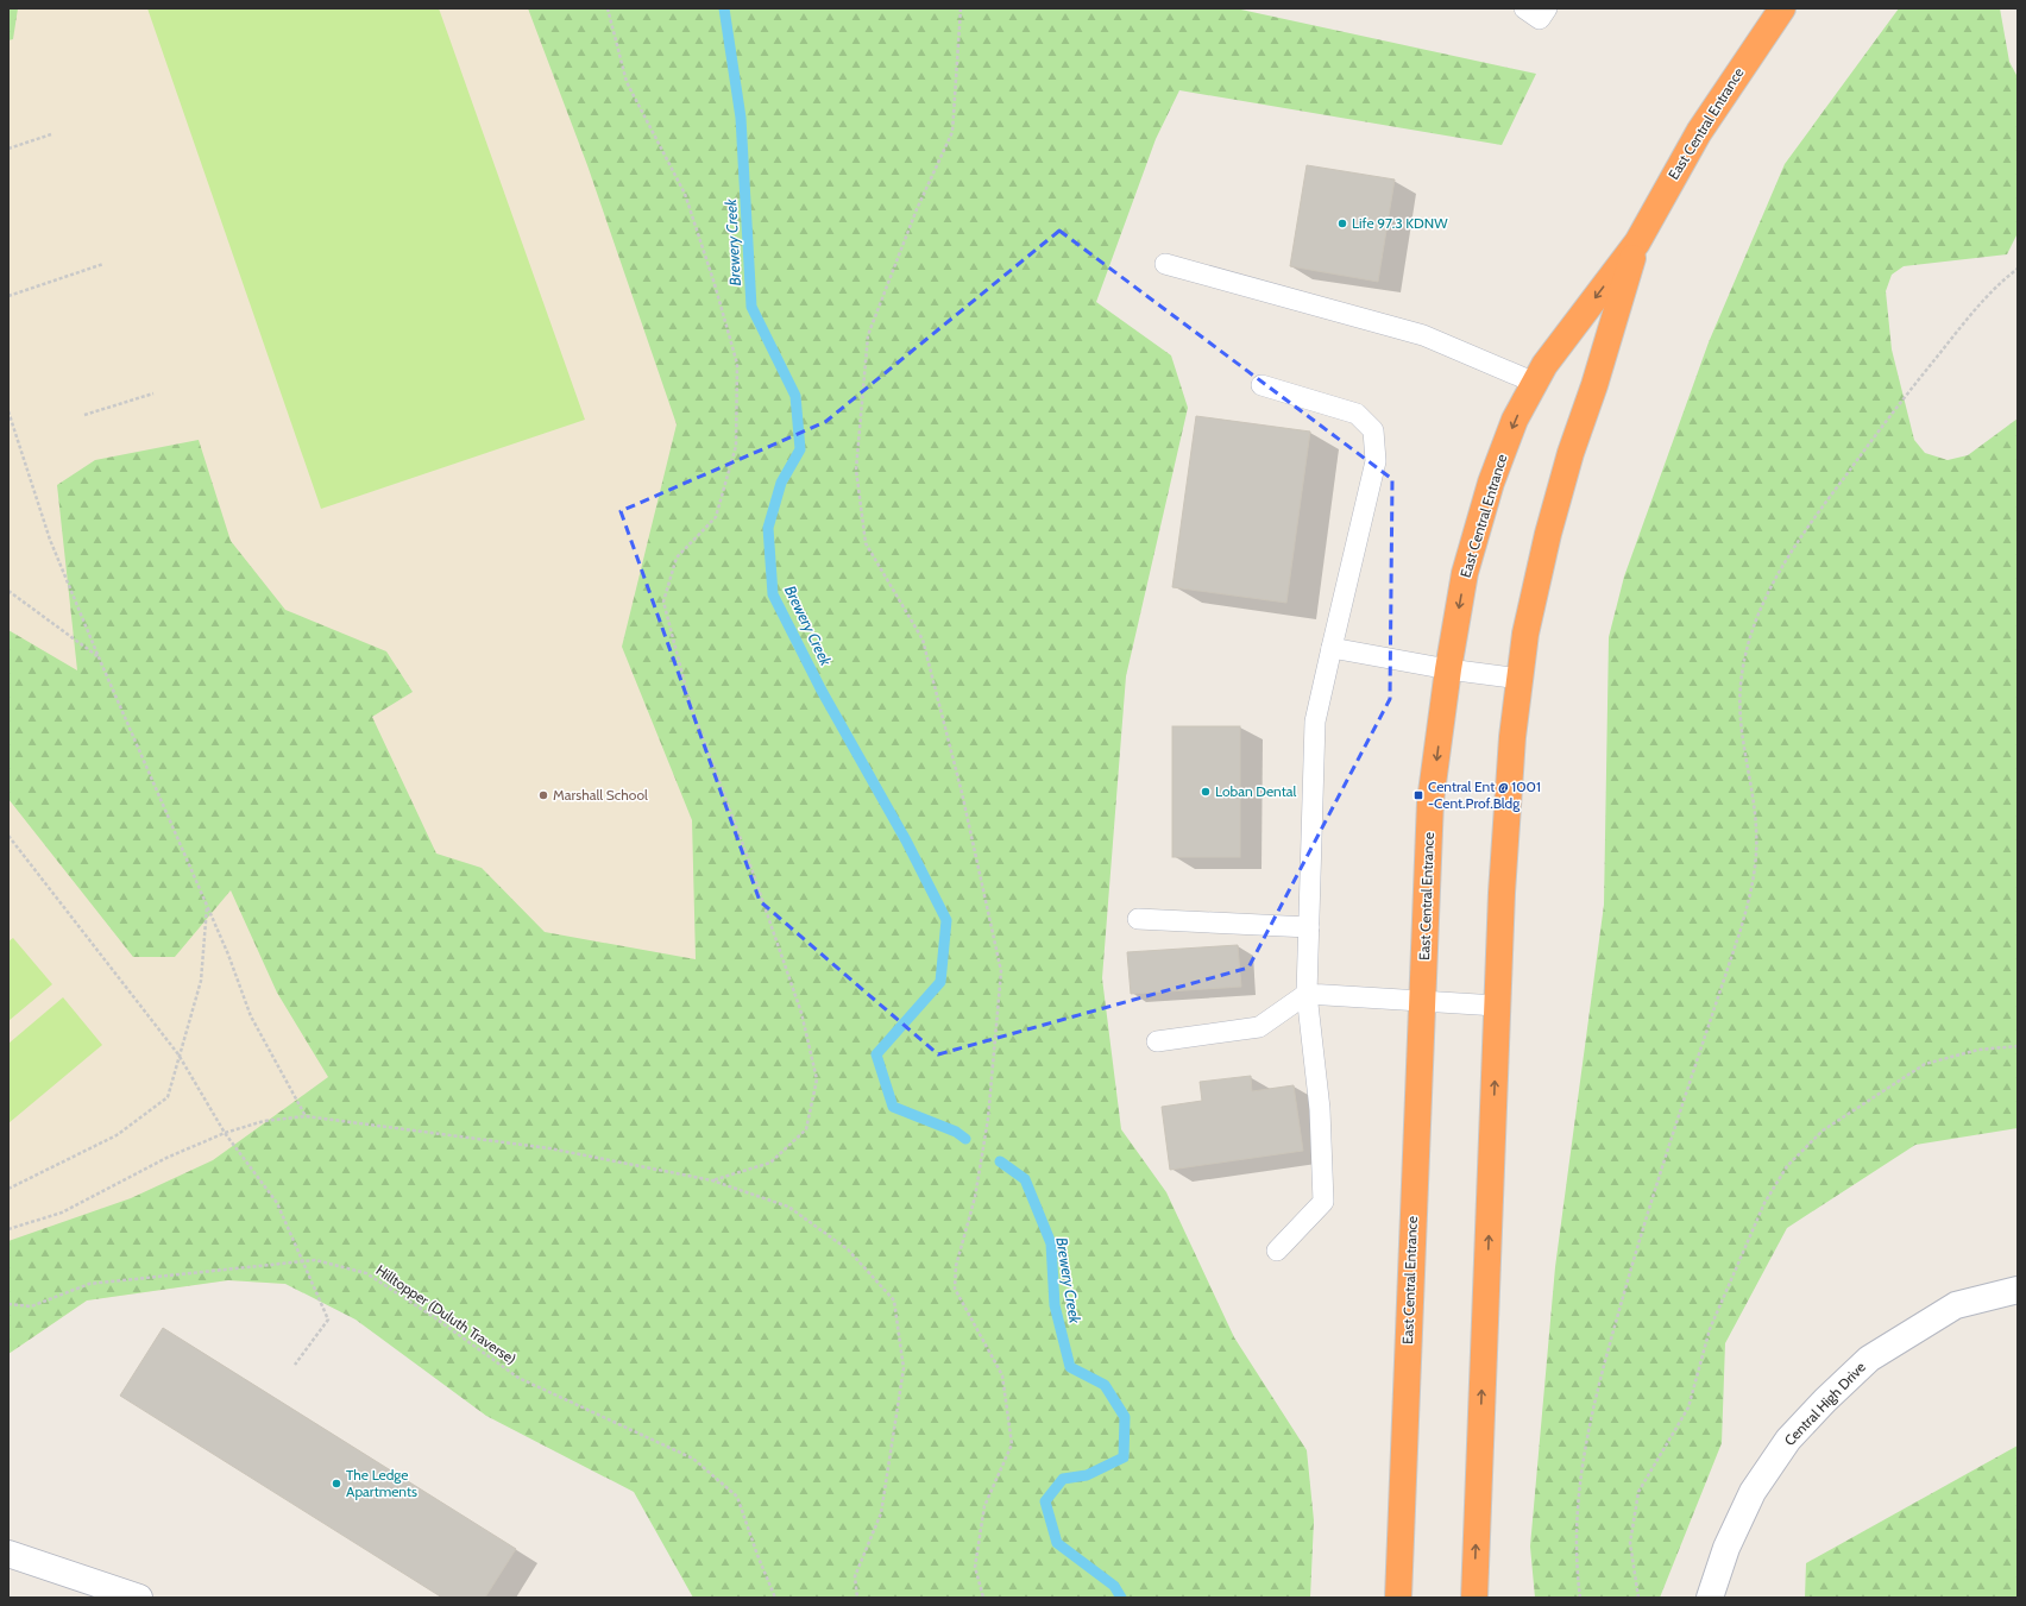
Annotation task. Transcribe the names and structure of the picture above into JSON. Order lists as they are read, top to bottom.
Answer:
{
  "streets": {
    "highway": ["East Central Entrance"],
    "street": ["Central High Drive"],
    "path": ["Hilltopper (Duluth Traverse)"]
  },
  "water": ["Brewery Creek"],
  "places": {
    "other": [
      "Life 97.3 KDNW",
      "Loban Dental",
      "Marshall School",
      "The Ledge Apartments"
    ],
    "transit": ["Central Ent @ 1001 -Cent.Prof.Bldg"]
  }
}
